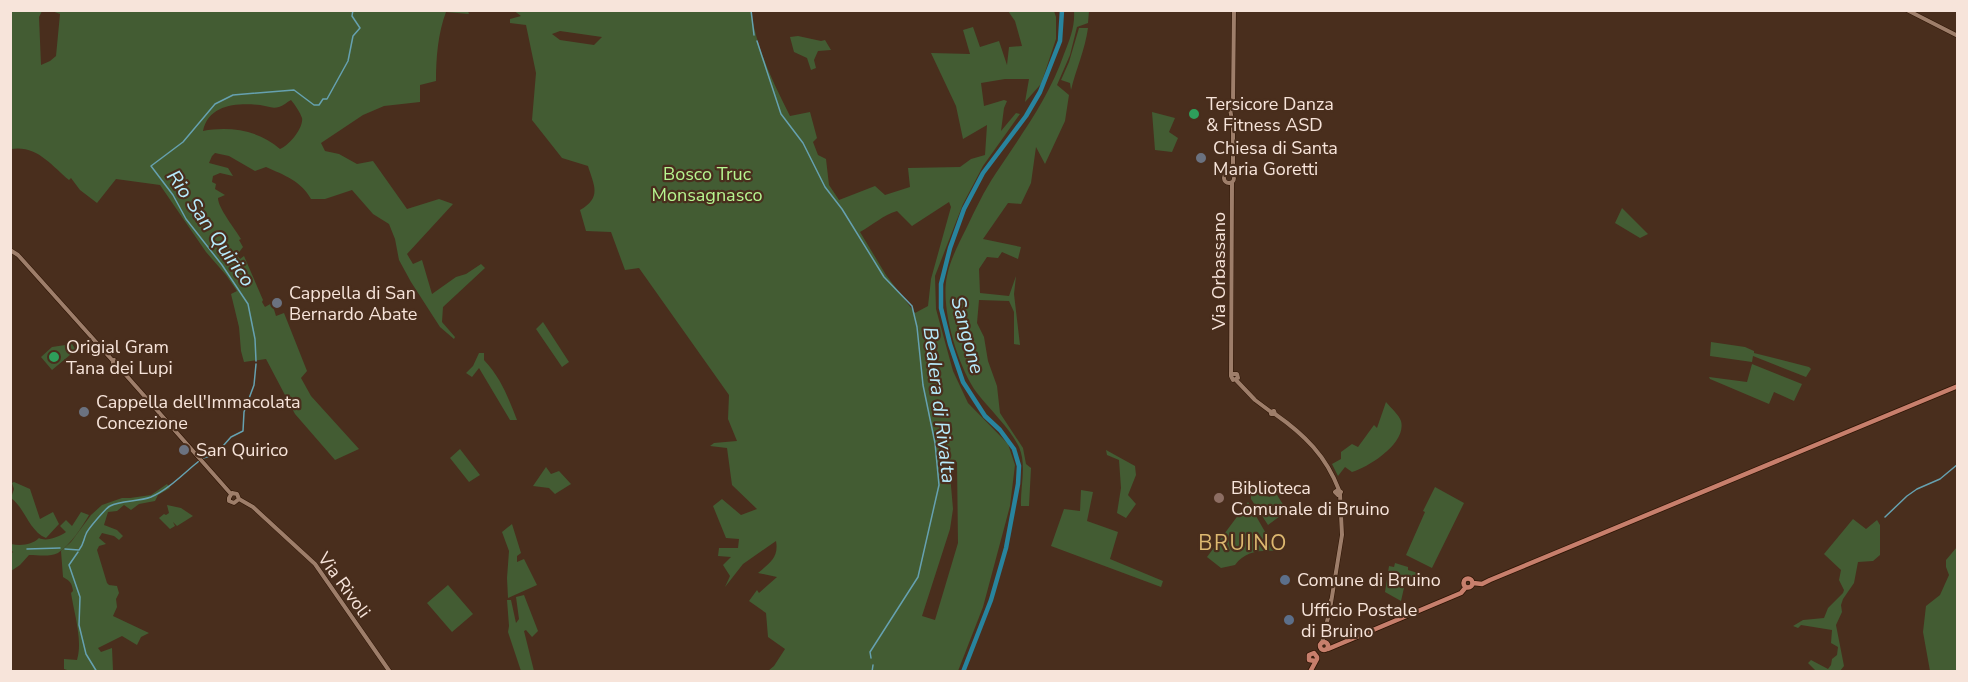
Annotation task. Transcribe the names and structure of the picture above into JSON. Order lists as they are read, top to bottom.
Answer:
{
  "streets": {
    "main road": ["Via Orbassano", "Via Rivoli"]
  },
  "districts": ["BRUINO"],
  "water": ["Rio San Quirico", "Sangone", "Bealera di Rivalta"],
  "parks": ["Bosco Truc Monsagnasco"],
  "places": [
    "Tersicore Danza & Fitness ASD",
    "Chiesa di Santa Maria Goretti",
    "Cappella di San Bernardo Abate",
    "Origial Gram Tana dei Lupi",
    "Cappella dell'Immacolata Concezione",
    "San Quirico",
    "Biblioteca Comunale di Bruino",
    "Comune di Bruino",
    "Ufficio Postale di Bruino"
  ]
}
